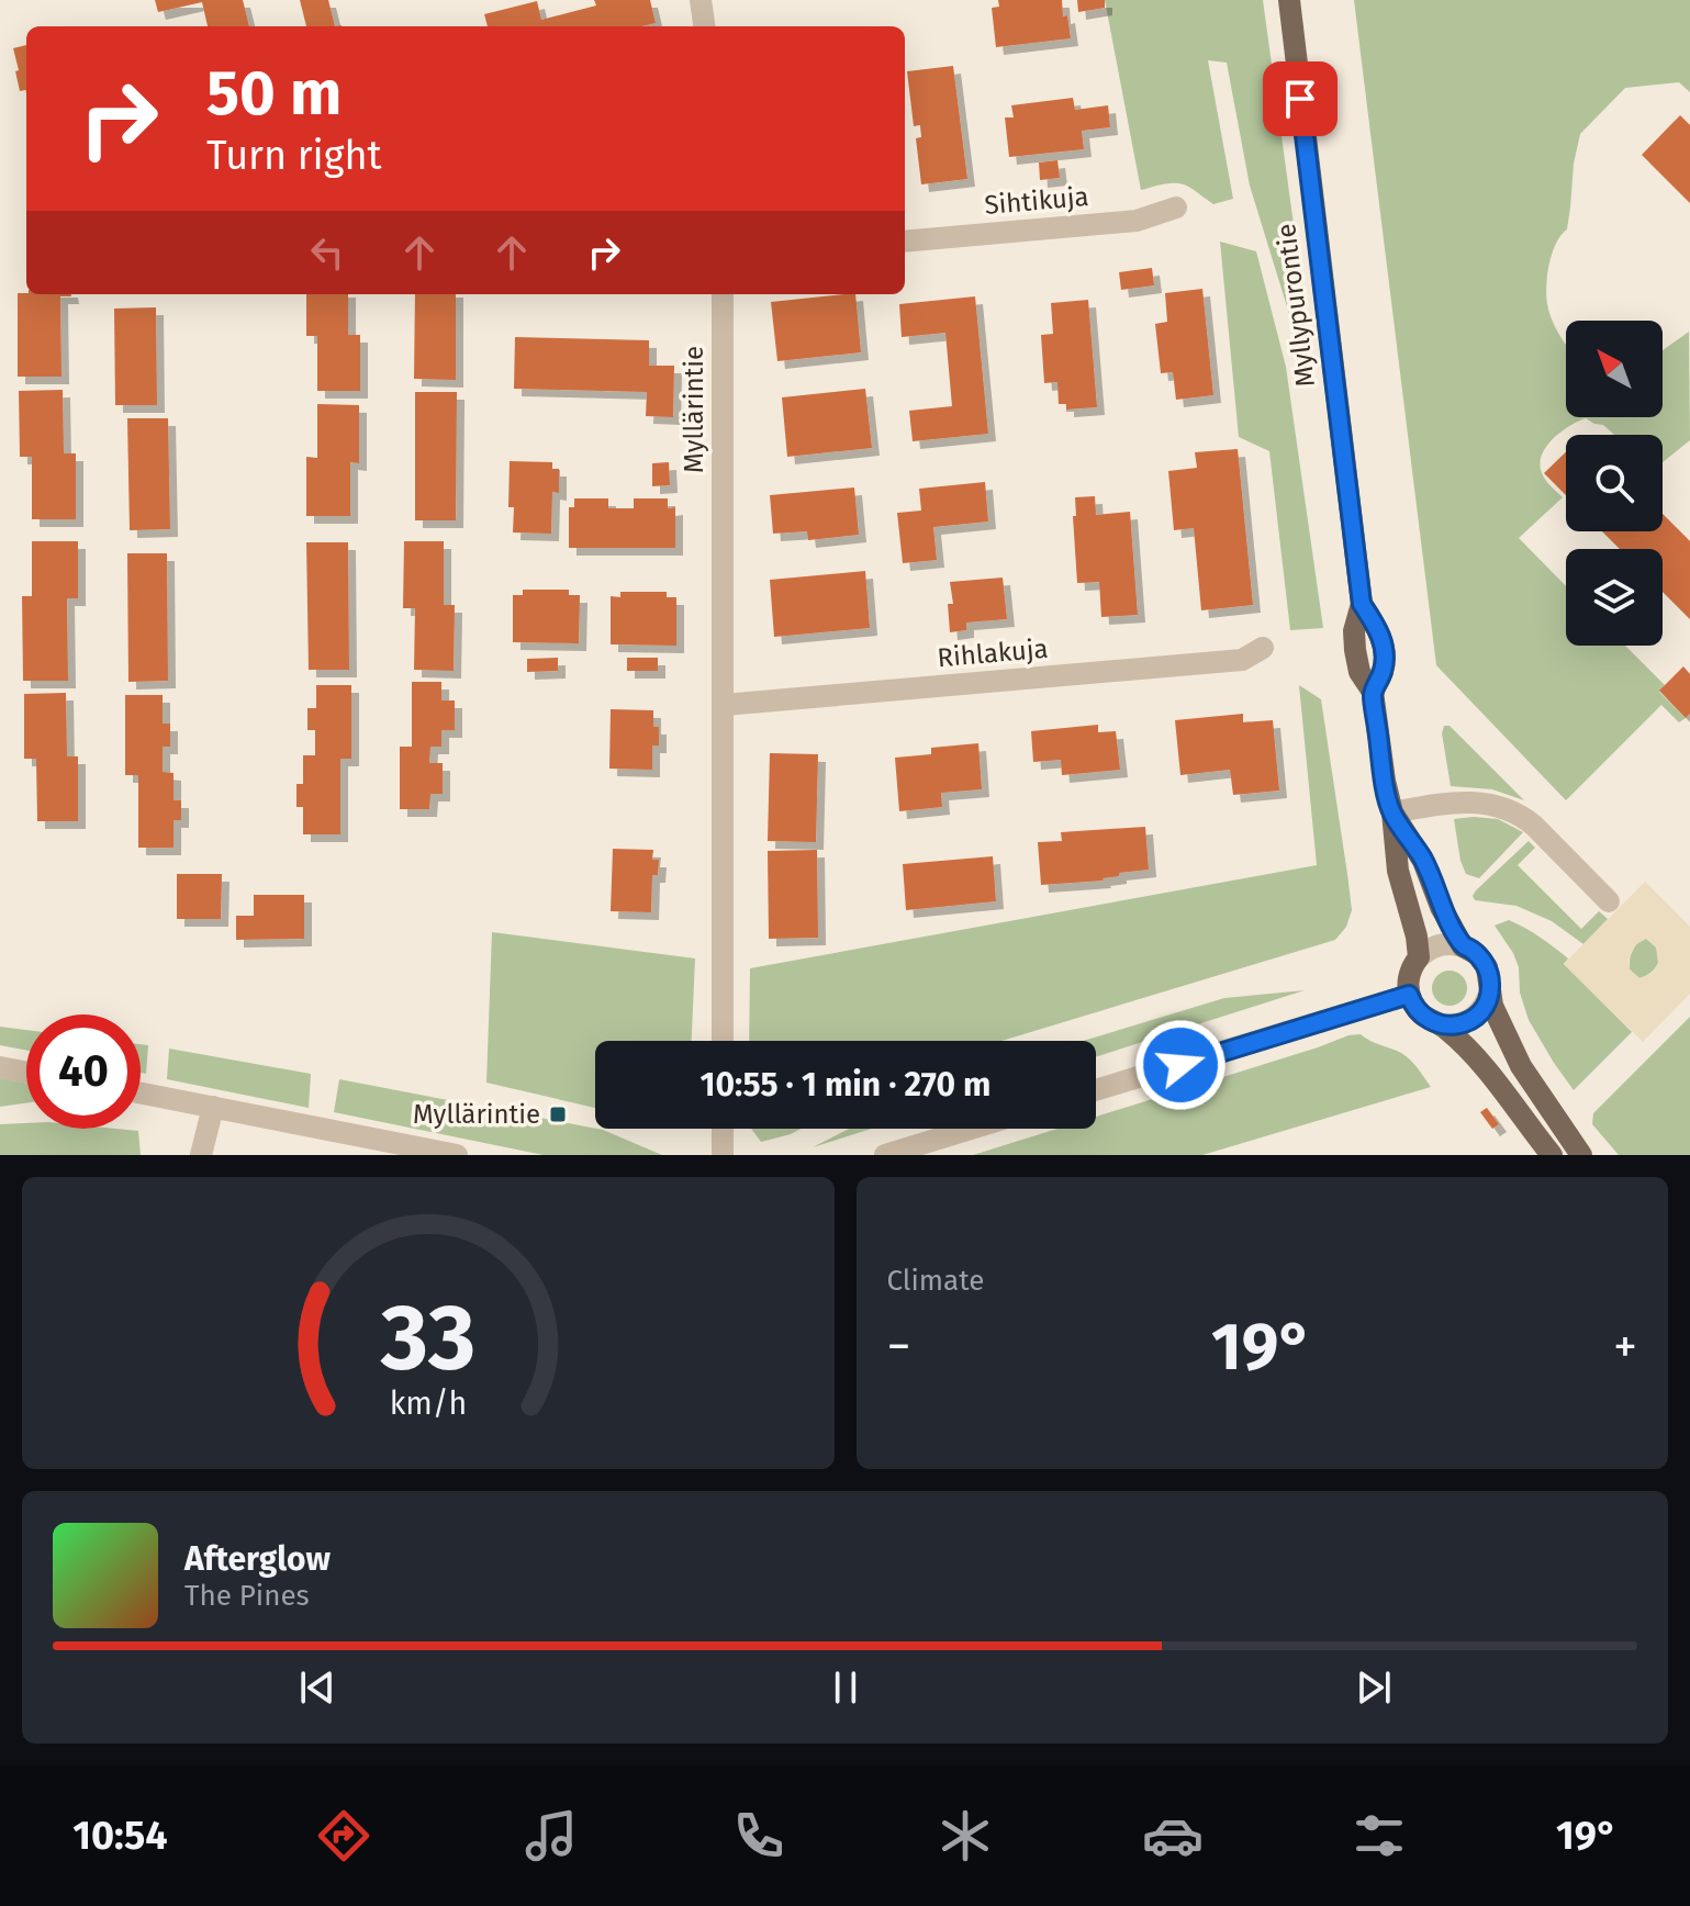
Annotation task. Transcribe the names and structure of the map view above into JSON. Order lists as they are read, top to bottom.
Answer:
{
  "streets": {
    "main road": ["Myllypurontie"],
    "street": ["Sihtikuja", "Myllärintie", "Rihlakuja"]
  },
  "crossings": [
    ["Myllärintie", "Rihlakuja"]
  ],
  "places": {
    "transit": ["Myllärintie"]
  },
  "north": "top left",
  "page": {
    "turn": ["50 m", "Turn right"],
    "limit": "40",
    "trip": "10:55 · 1 min · 270 m",
    "tile": "Climate",
    "heat": ["−", "19°", "+"],
    "song": ["Afterglow", "The Pines"],
    "tabs": ["10:54", "19°"],
    "gauge": ["33", "km/h"]
  }
}
